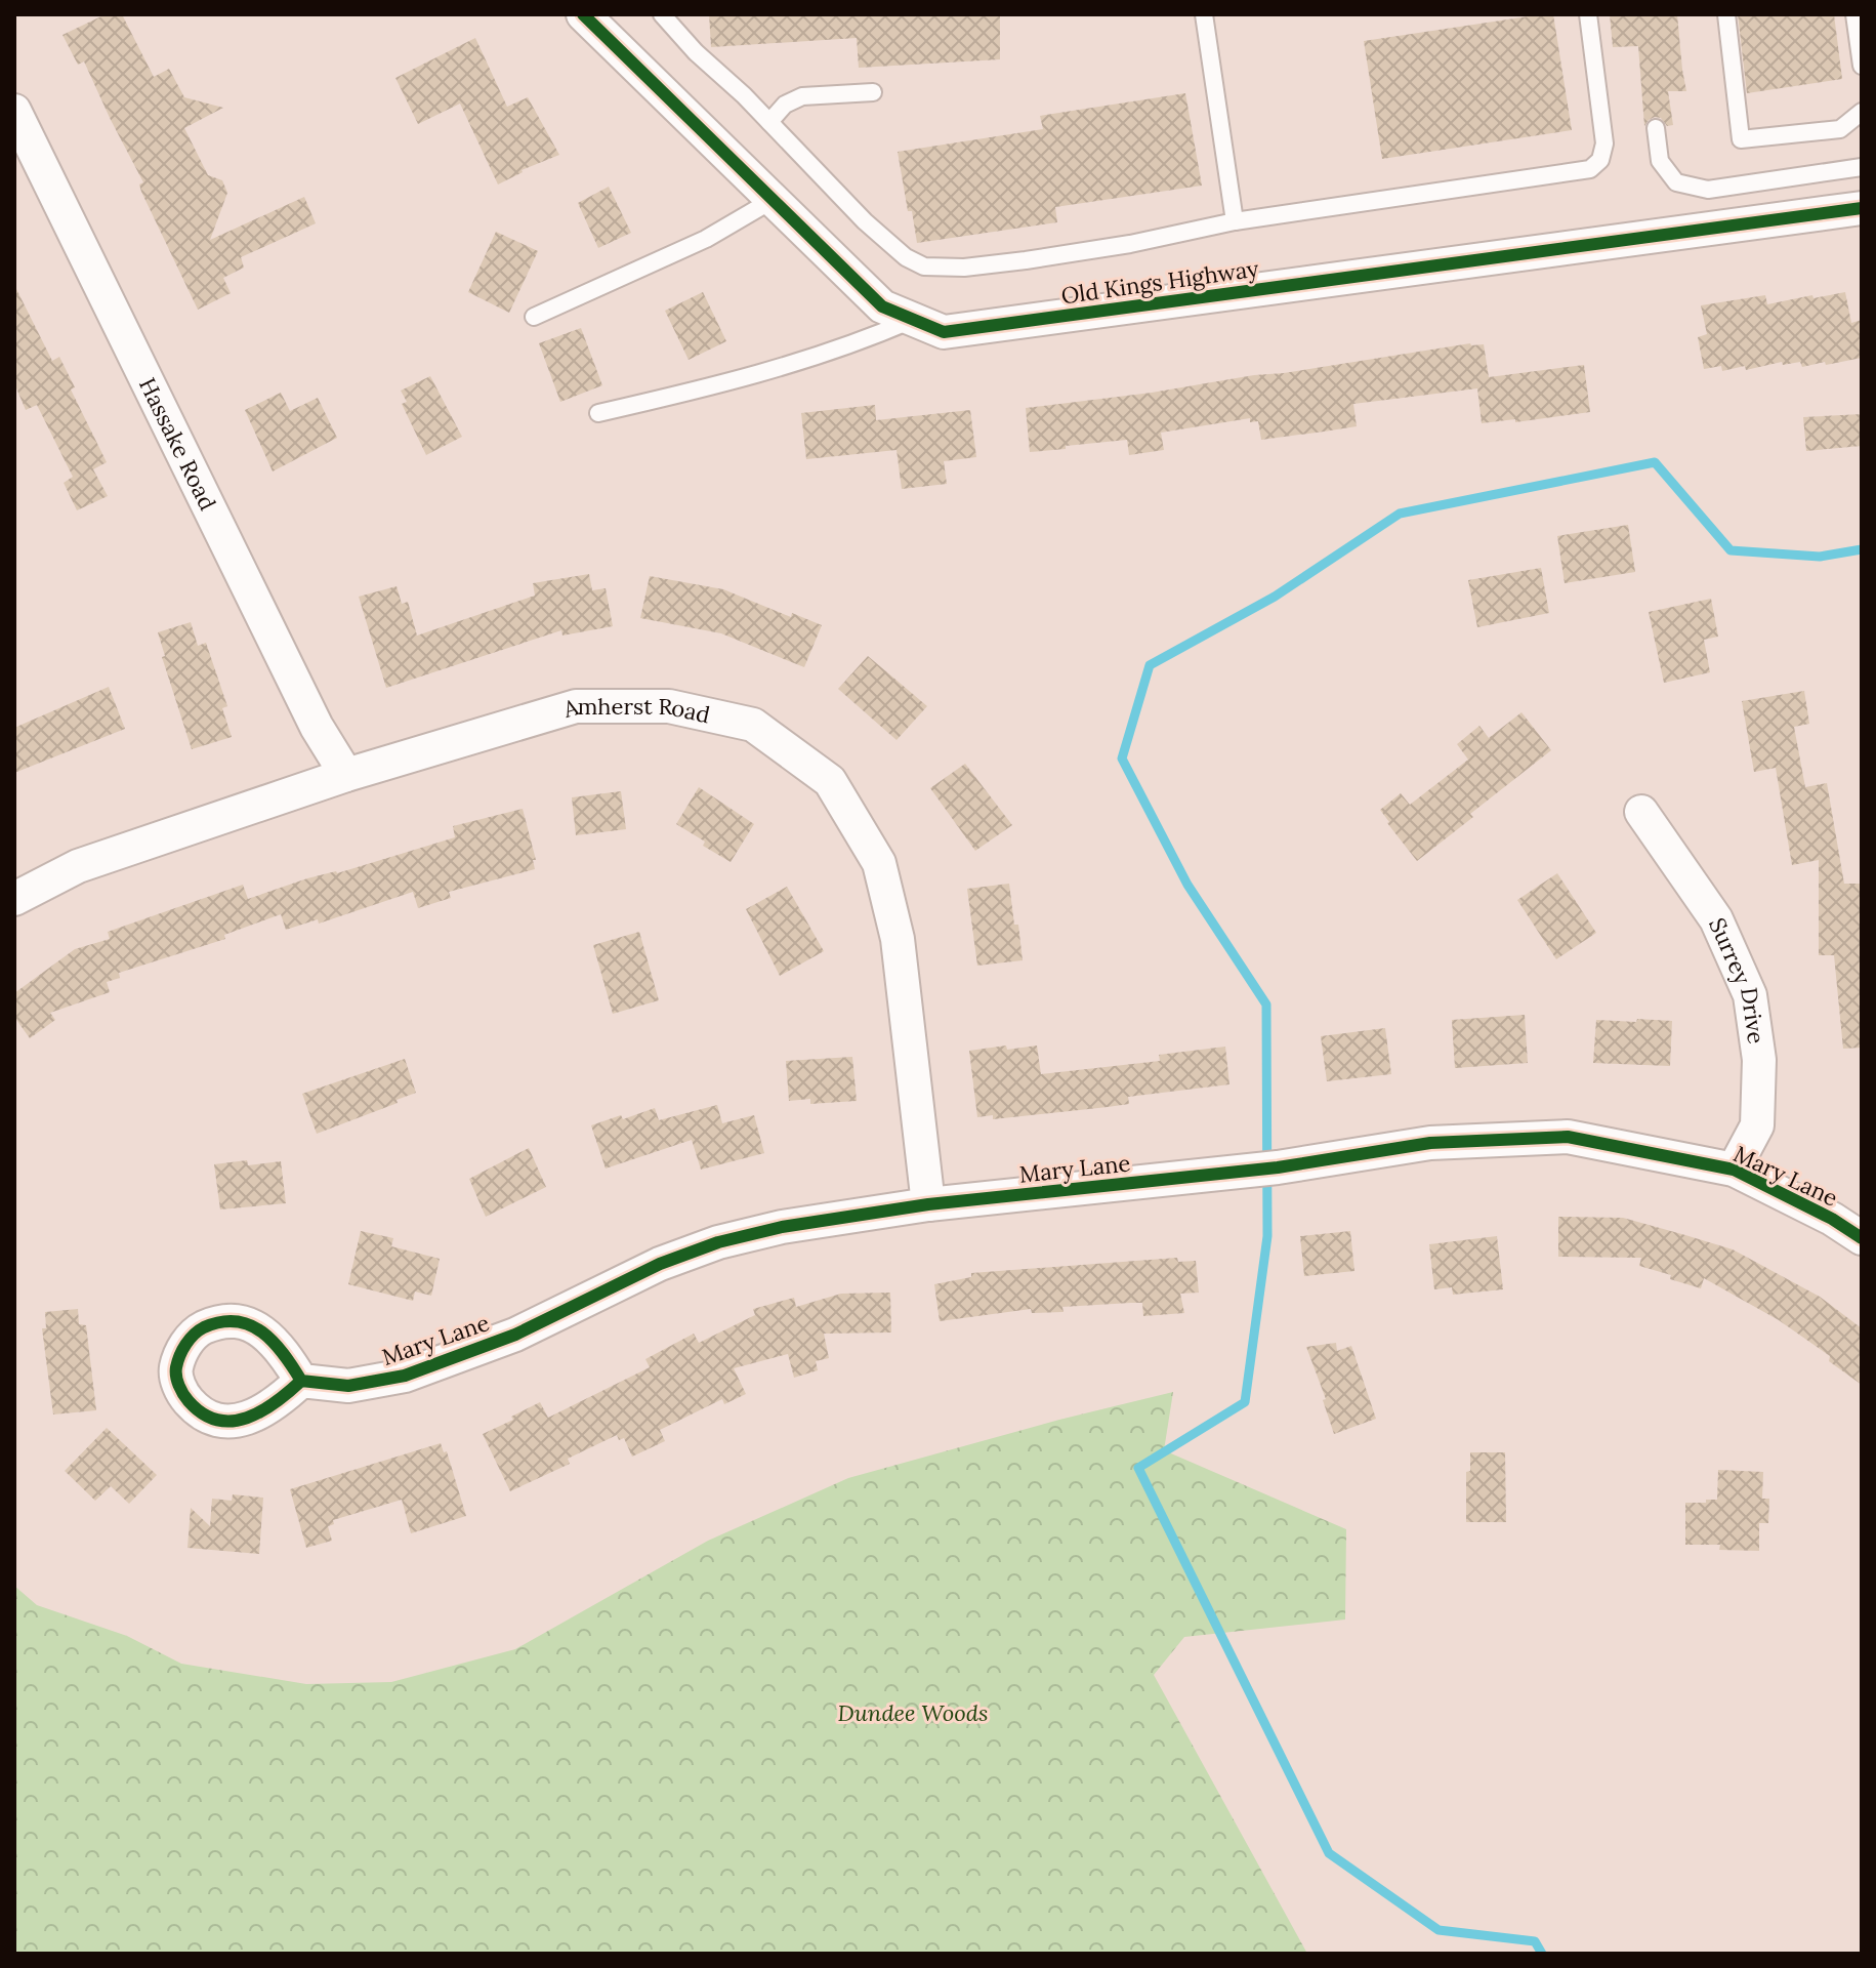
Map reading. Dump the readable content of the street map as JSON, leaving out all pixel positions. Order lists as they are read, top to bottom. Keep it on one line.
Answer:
{"streets":{"street":["Old Kings Highway","Hassake Road","Amherst Road","Surrey Drive","Mary Lane"]},"crossings":[["Hassake Road","Amherst Road"],["Amherst Road","Mary Lane"],["Surrey Drive","Mary Lane"]],"parks":["Dundee Woods"]}
